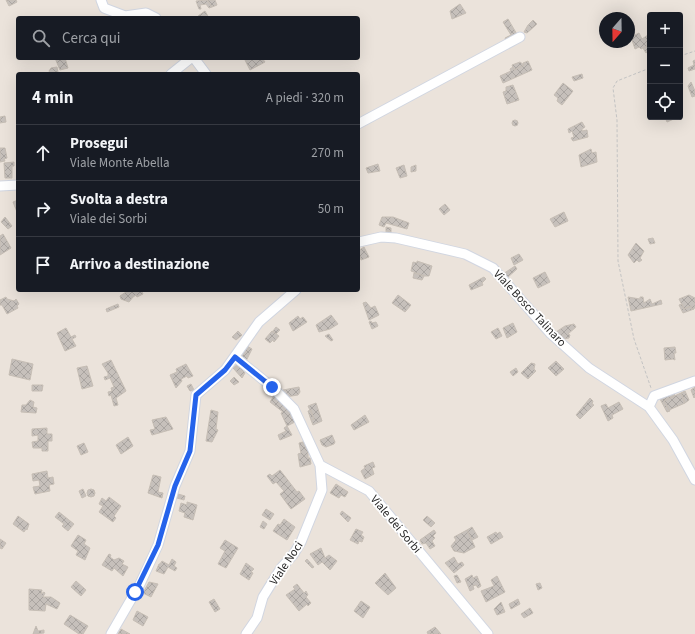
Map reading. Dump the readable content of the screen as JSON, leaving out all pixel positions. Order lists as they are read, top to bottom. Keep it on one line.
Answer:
{"streets":{"street":["Viale Bosco Talinaro","Viale dei Sorbi","Viale Noci"]},"crossings":[["Viale dei Sorbi","Viale Noci"]],"north":"bottom","page":{"map_buttons":["+","−"],"search":"Cerca qui","heading":["4 min","A piedi · 320 m"],"list":[["Prosegui","Viale Monte Abella","270 m"],["Svolta a destra","Viale dei Sorbi","50 m"],"Arrivo a destinazione"]}}
